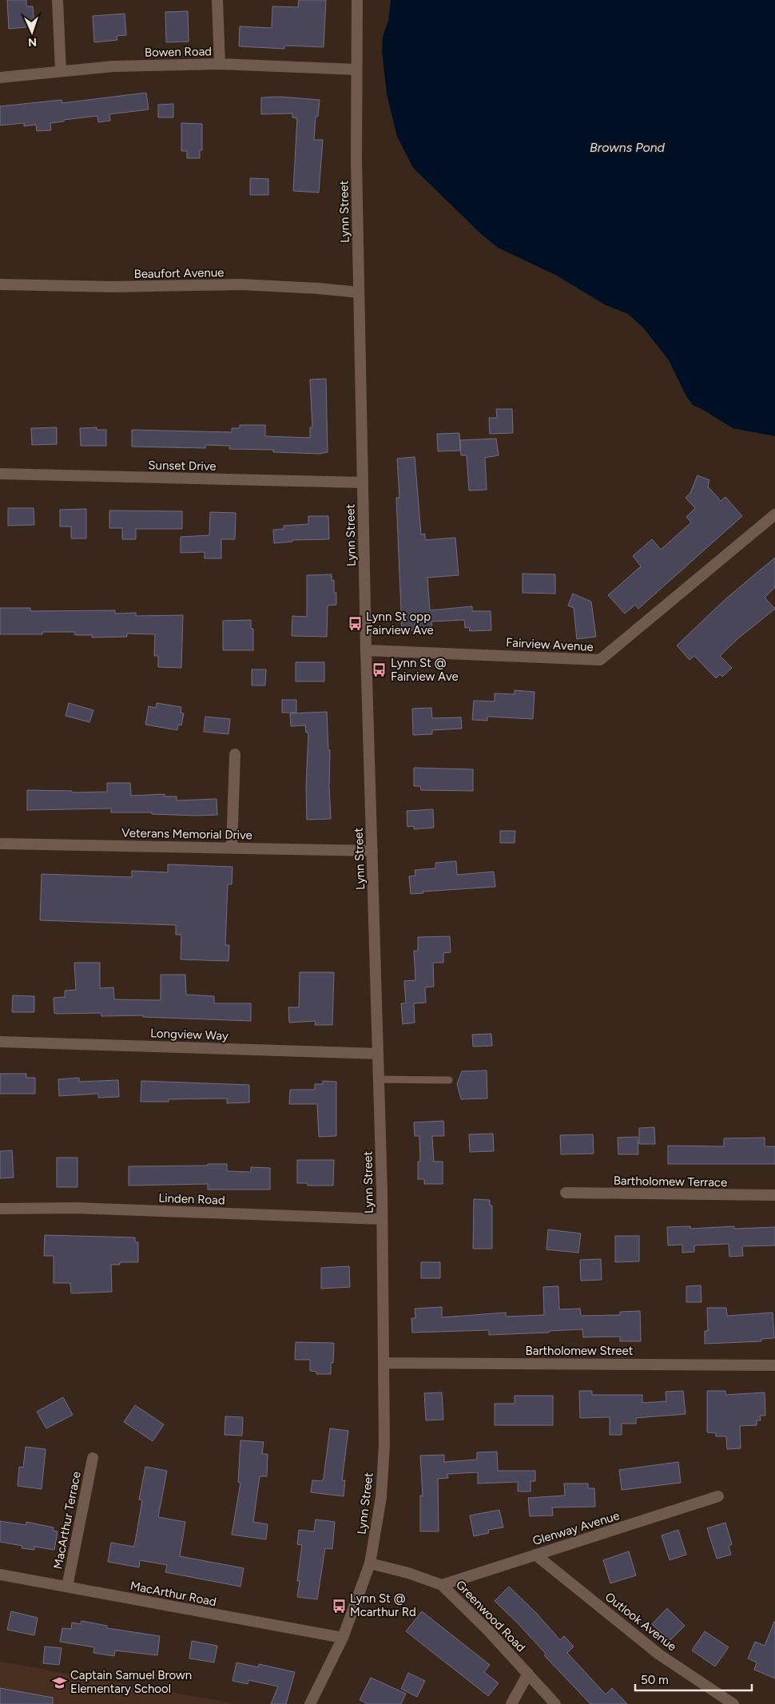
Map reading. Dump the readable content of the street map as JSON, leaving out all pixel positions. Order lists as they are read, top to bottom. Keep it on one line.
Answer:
{"streets":{"street":["Bowen Road","Lynn Street","Beaufort Avenue","Sunset Drive","Fairview Avenue","Veterans Memorial Drive","Longview Way","Bartholomew Terrace","Linden Road","Bartholomew Street","MacArthur Terrace","Glenway Avenue","MacArthur Road","Greenwood Road","Outlook Avenue"]},"crossings":[["Bowen Road","Lynn Street"],["Lynn Street","Beaufort Avenue"],["Lynn Street","Sunset Drive"],["Lynn Street","Fairview Avenue"],["Lynn Street","Veterans Memorial Drive"],["Lynn Street","Longview Way"],["Lynn Street","Linden Road"],["Lynn Street","Bartholomew Street"],["Lynn Street","MacArthur Road"],["Lynn Street","Greenwood Road"],["MacArthur Terrace","MacArthur Road"],["Glenway Avenue","Greenwood Road"],["Glenway Avenue","Outlook Avenue"]],"water":["Browns Pond"],"places":{"bus stop":["Lynn St opp Fairview Ave","Lynn St @ Fairview Ave","Lynn St @ Mcarthur Rd"],"school or university":["Captain Samuel Brown Elementary School"]},"scale_bar":"50 m","north":"bottom"}
